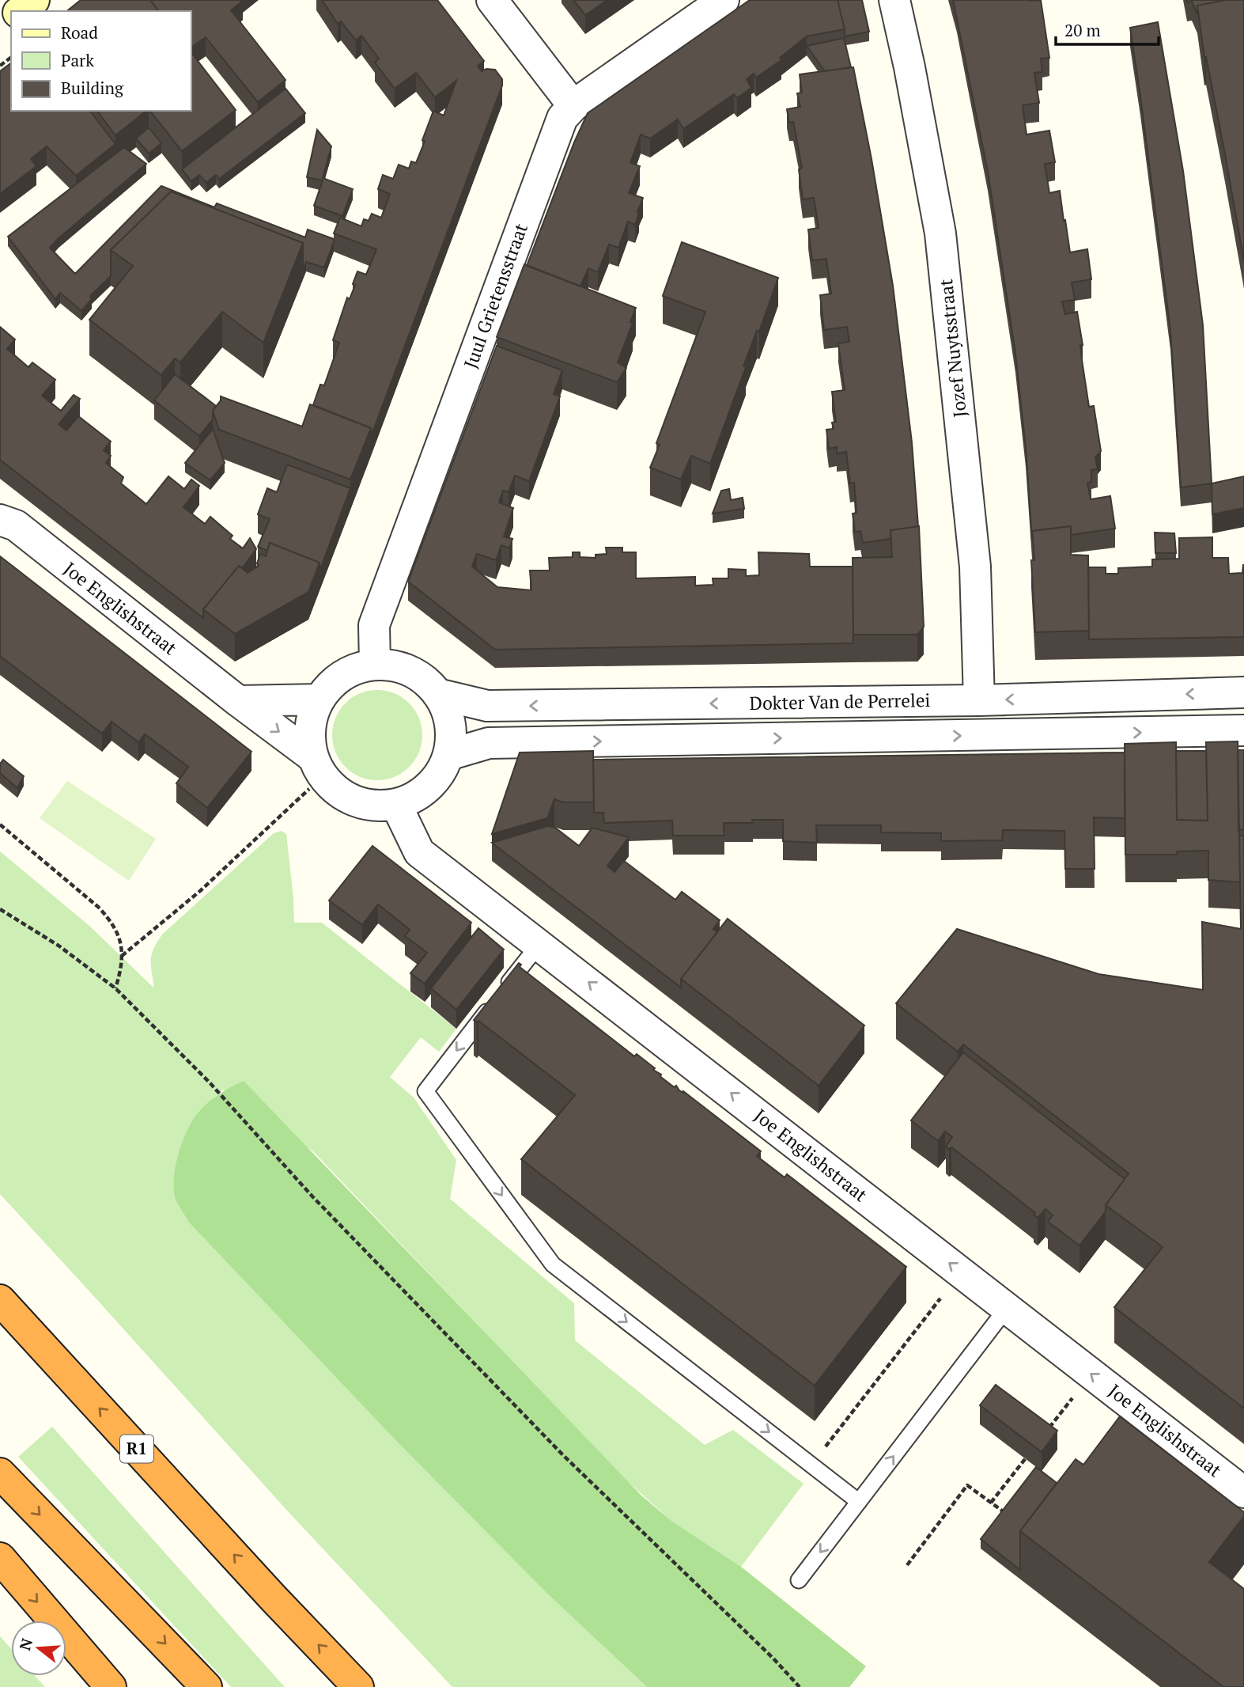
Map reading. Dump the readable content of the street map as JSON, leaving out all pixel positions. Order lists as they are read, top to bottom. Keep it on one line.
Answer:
{"streets":{"highway":["R1"],"street":["Juul Grietensstraat","Jozef Nuytsstraat","Joe Englishstraat","Dokter Van de Perrelei"]},"crossings":[["Juul Grietensstraat","Joe Englishstraat"],["Juul Grietensstraat","Dokter Van de Perrelei"],["Jozef Nuytsstraat","Dokter Van de Perrelei"],["Joe Englishstraat","Dokter Van de Perrelei"]],"legend":["Road","Park","Building"],"scale_bar":"20 m","north":"left"}
